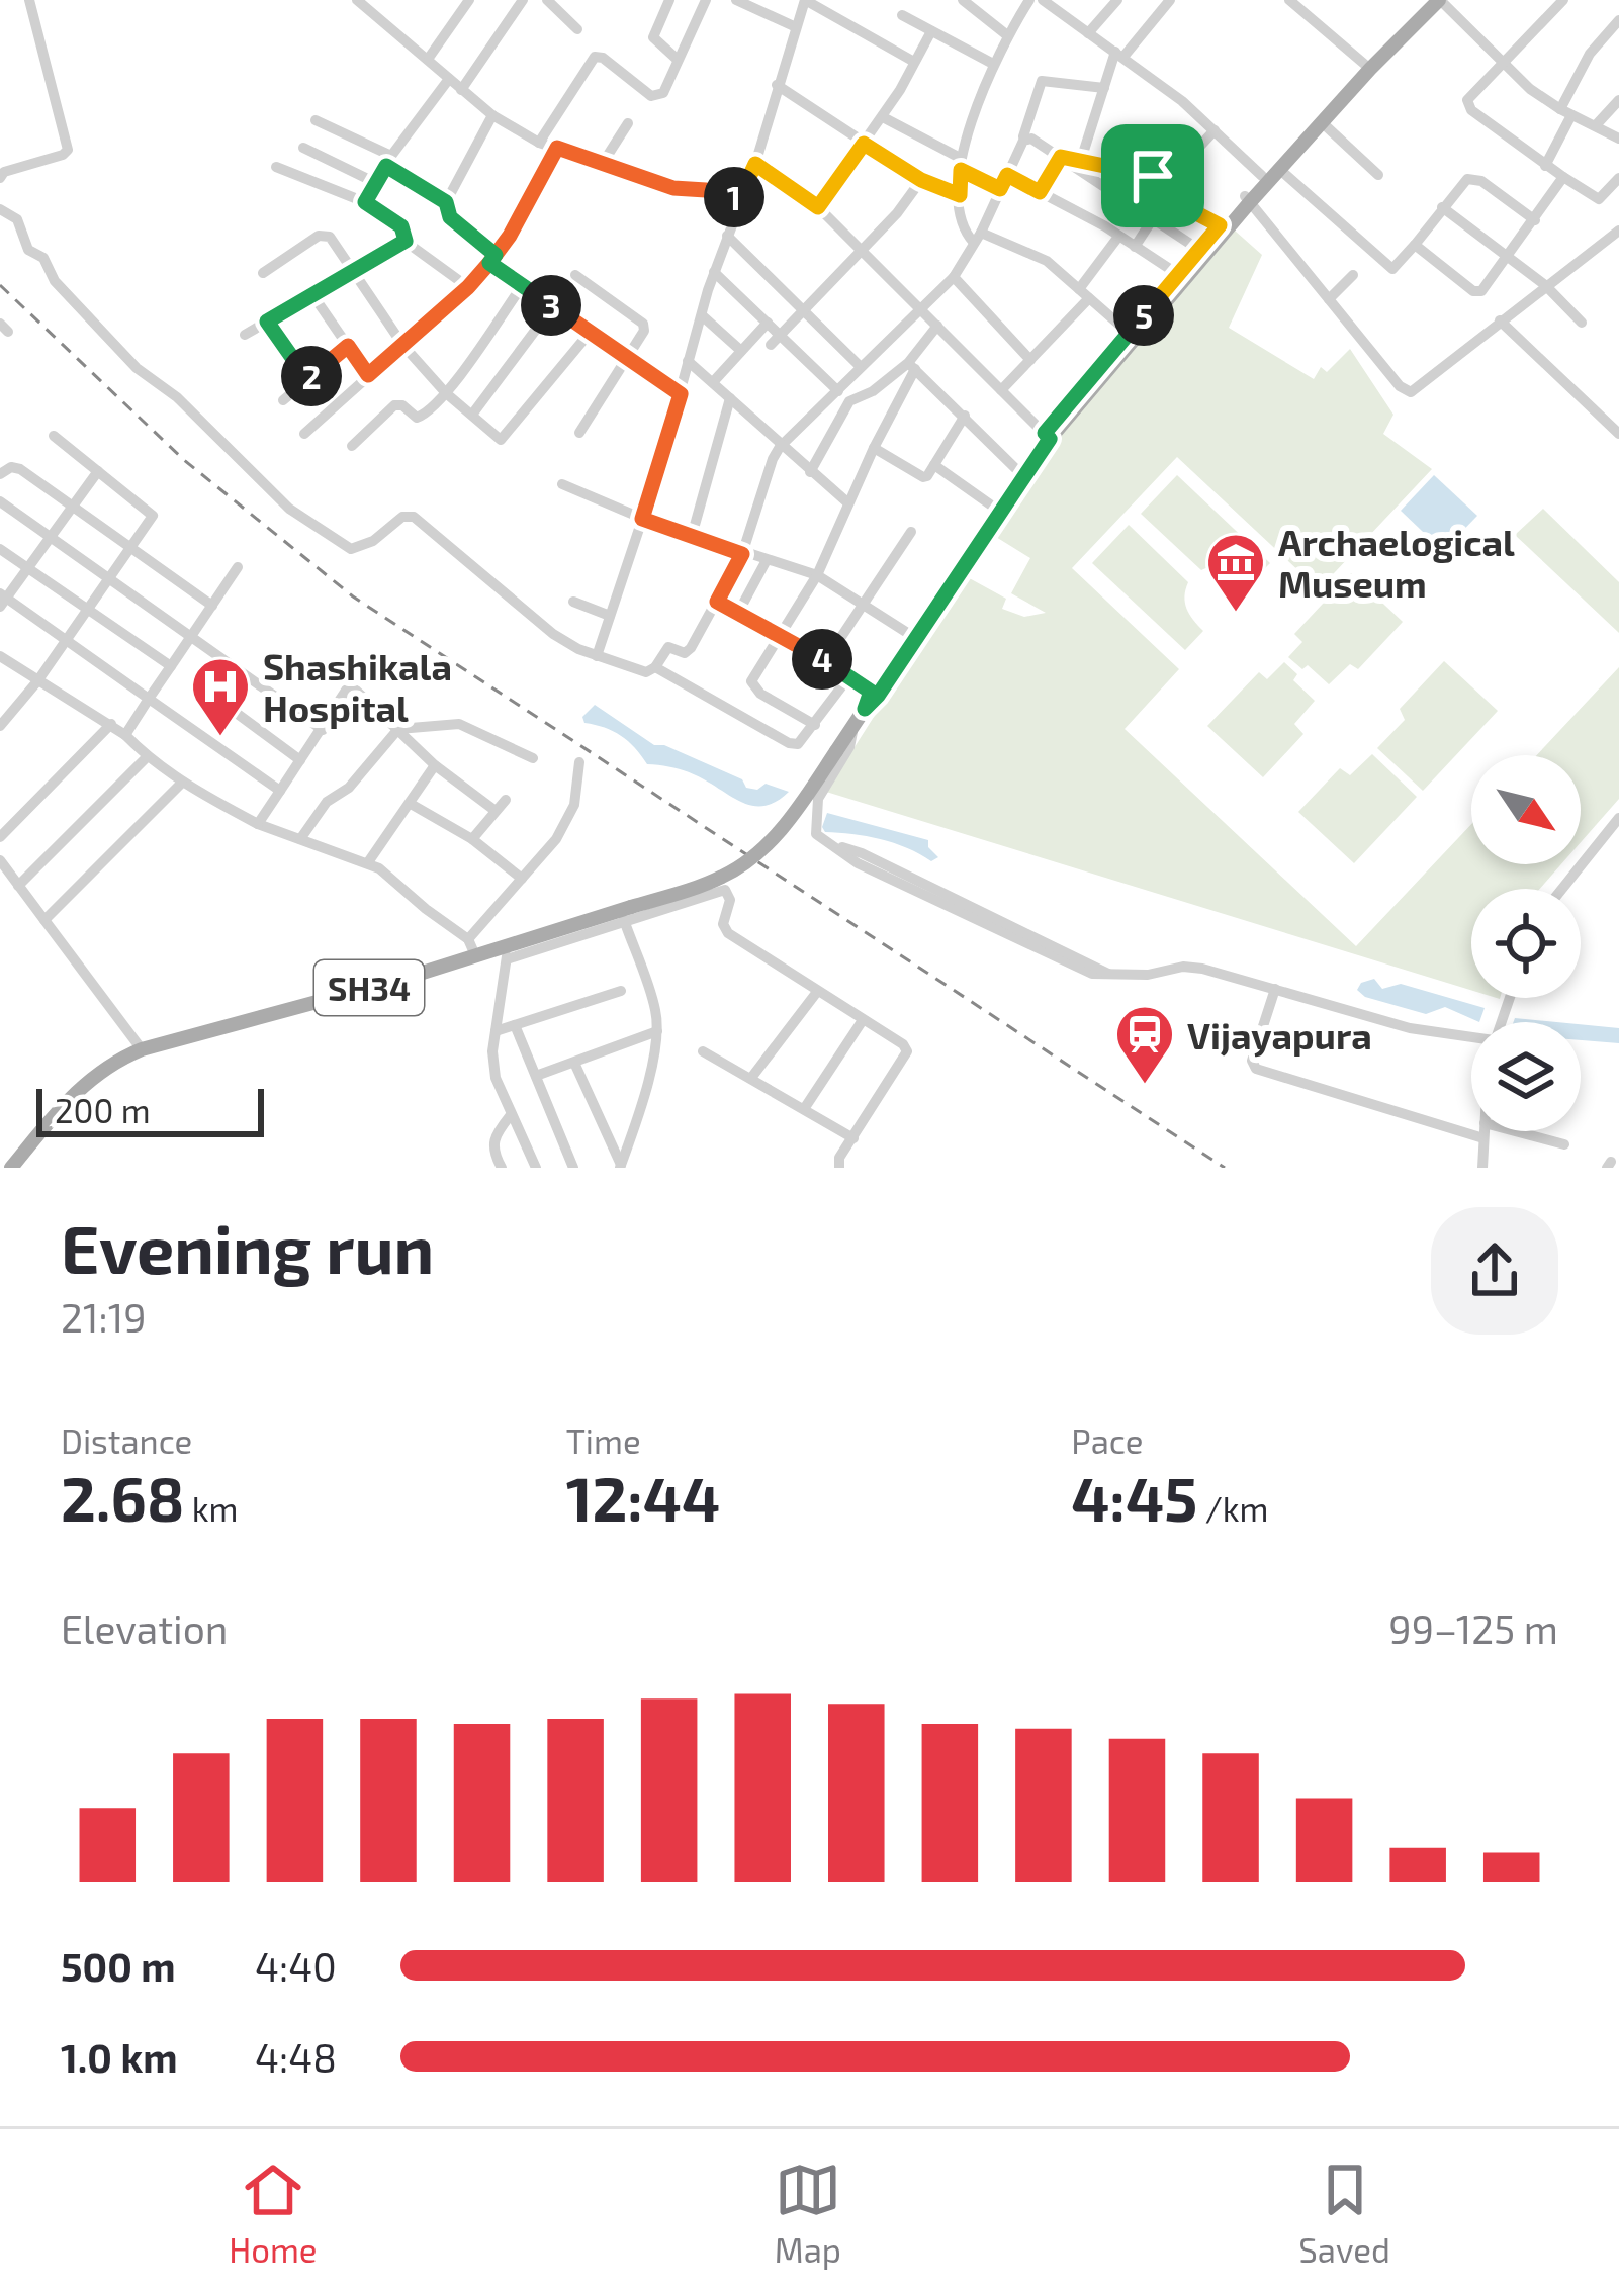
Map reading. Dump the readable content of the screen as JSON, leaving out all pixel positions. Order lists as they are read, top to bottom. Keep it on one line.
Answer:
{"streets":{"main road":["SH34"]},"places":{"museum":["Archaelogical Museum"],"hospital":["Shashikala Hospital"],"station":["Vijayapura"]},"scale_bar":"200 m","north":"bottom right","page":{"pins":["1","3","5","2","4"],"scale":"200 m","heading":["Evening run","21:19"],"stats":[["Distance","2.68 km"],["Time","12:44"],["Pace","4:45 /km"]],"chart":["Elevation","99–125 m"],"list":[{"name":"500 m","note":"4:40"},{"name":"1.0 km","note":"4:48"}],"tabs":["Home","Map","Saved"]}}
